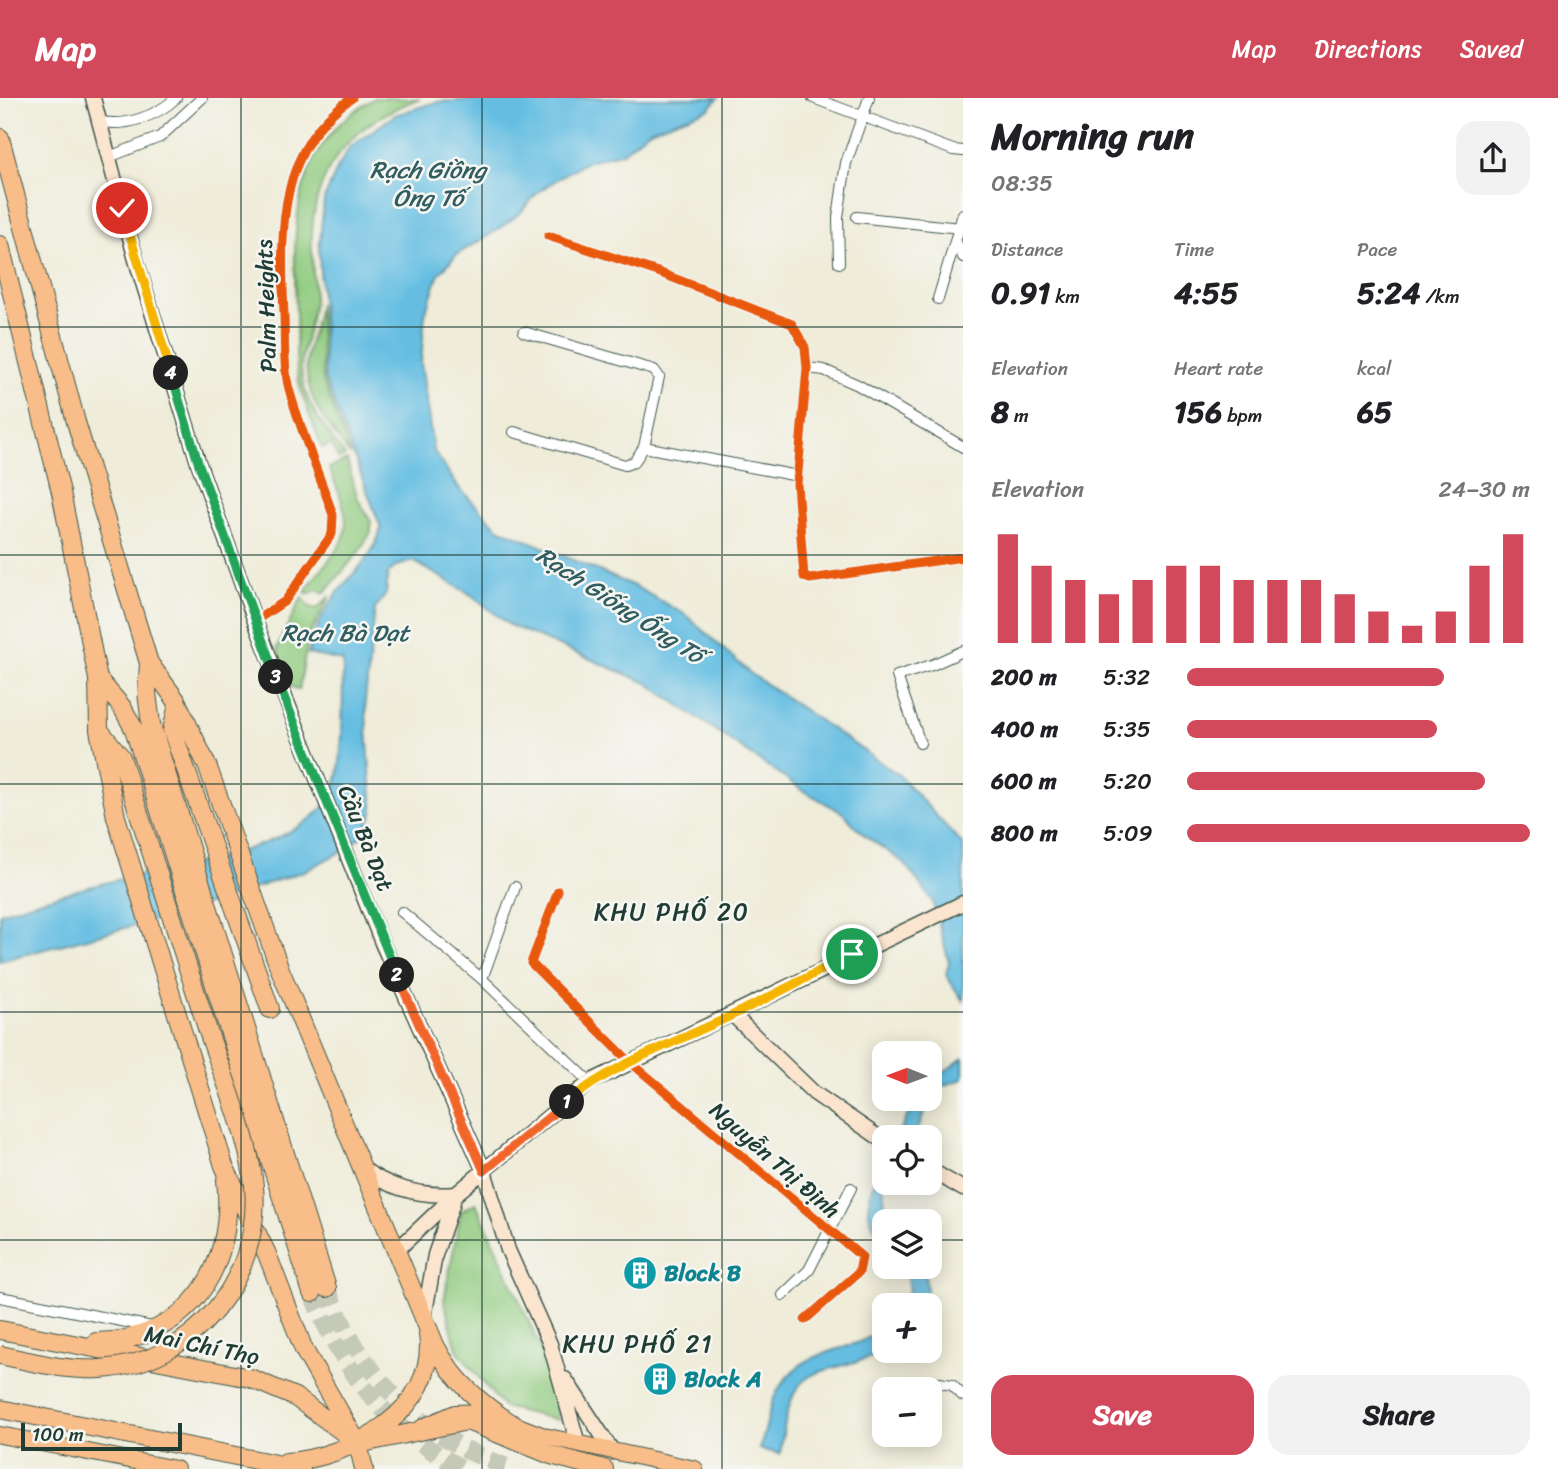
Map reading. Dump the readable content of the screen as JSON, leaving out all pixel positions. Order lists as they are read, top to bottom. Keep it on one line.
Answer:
{"streets":{"highway":["Mai Chí Thọ"],"main road":["Cầu Bà Dạt"],"street":["Palm Heights","Nguyễn Thị Định"]},"crossings":[["Palm Heights","Cầu Bà Dạt"]],"districts":["KHU PHỐ 20","KHU PHỐ 21"],"water":["Rạch Giồng Ông Tố","Rạch Giống Ống Tố","Rạch Bà Dạt"],"places":{"building":["Block B","Block A"]},"scale_bar":"100 m","north":"left","page":{"header":"Map","nav":["Map","Directions","Saved"],"heading":["Morning run","08:35"],"stats":[["Distance","0.91 km"],["Time","4:55"],["Pace","5:24 /km"],["Elevation","8 m"],["Heart rate","156 bpm"],["kcal","65"]],"pins":["4","3","2","1"],"chart":["Elevation","24–30 m"],"list":[{"name":"200 m","note":"5:32"},{"name":"400 m","note":"5:35"},{"name":"600 m","note":"5:20"},{"name":"800 m","note":"5:09"}],"map_buttons":["+","−"],"buttons":["Save","Share"],"scale":"100 m"}}
